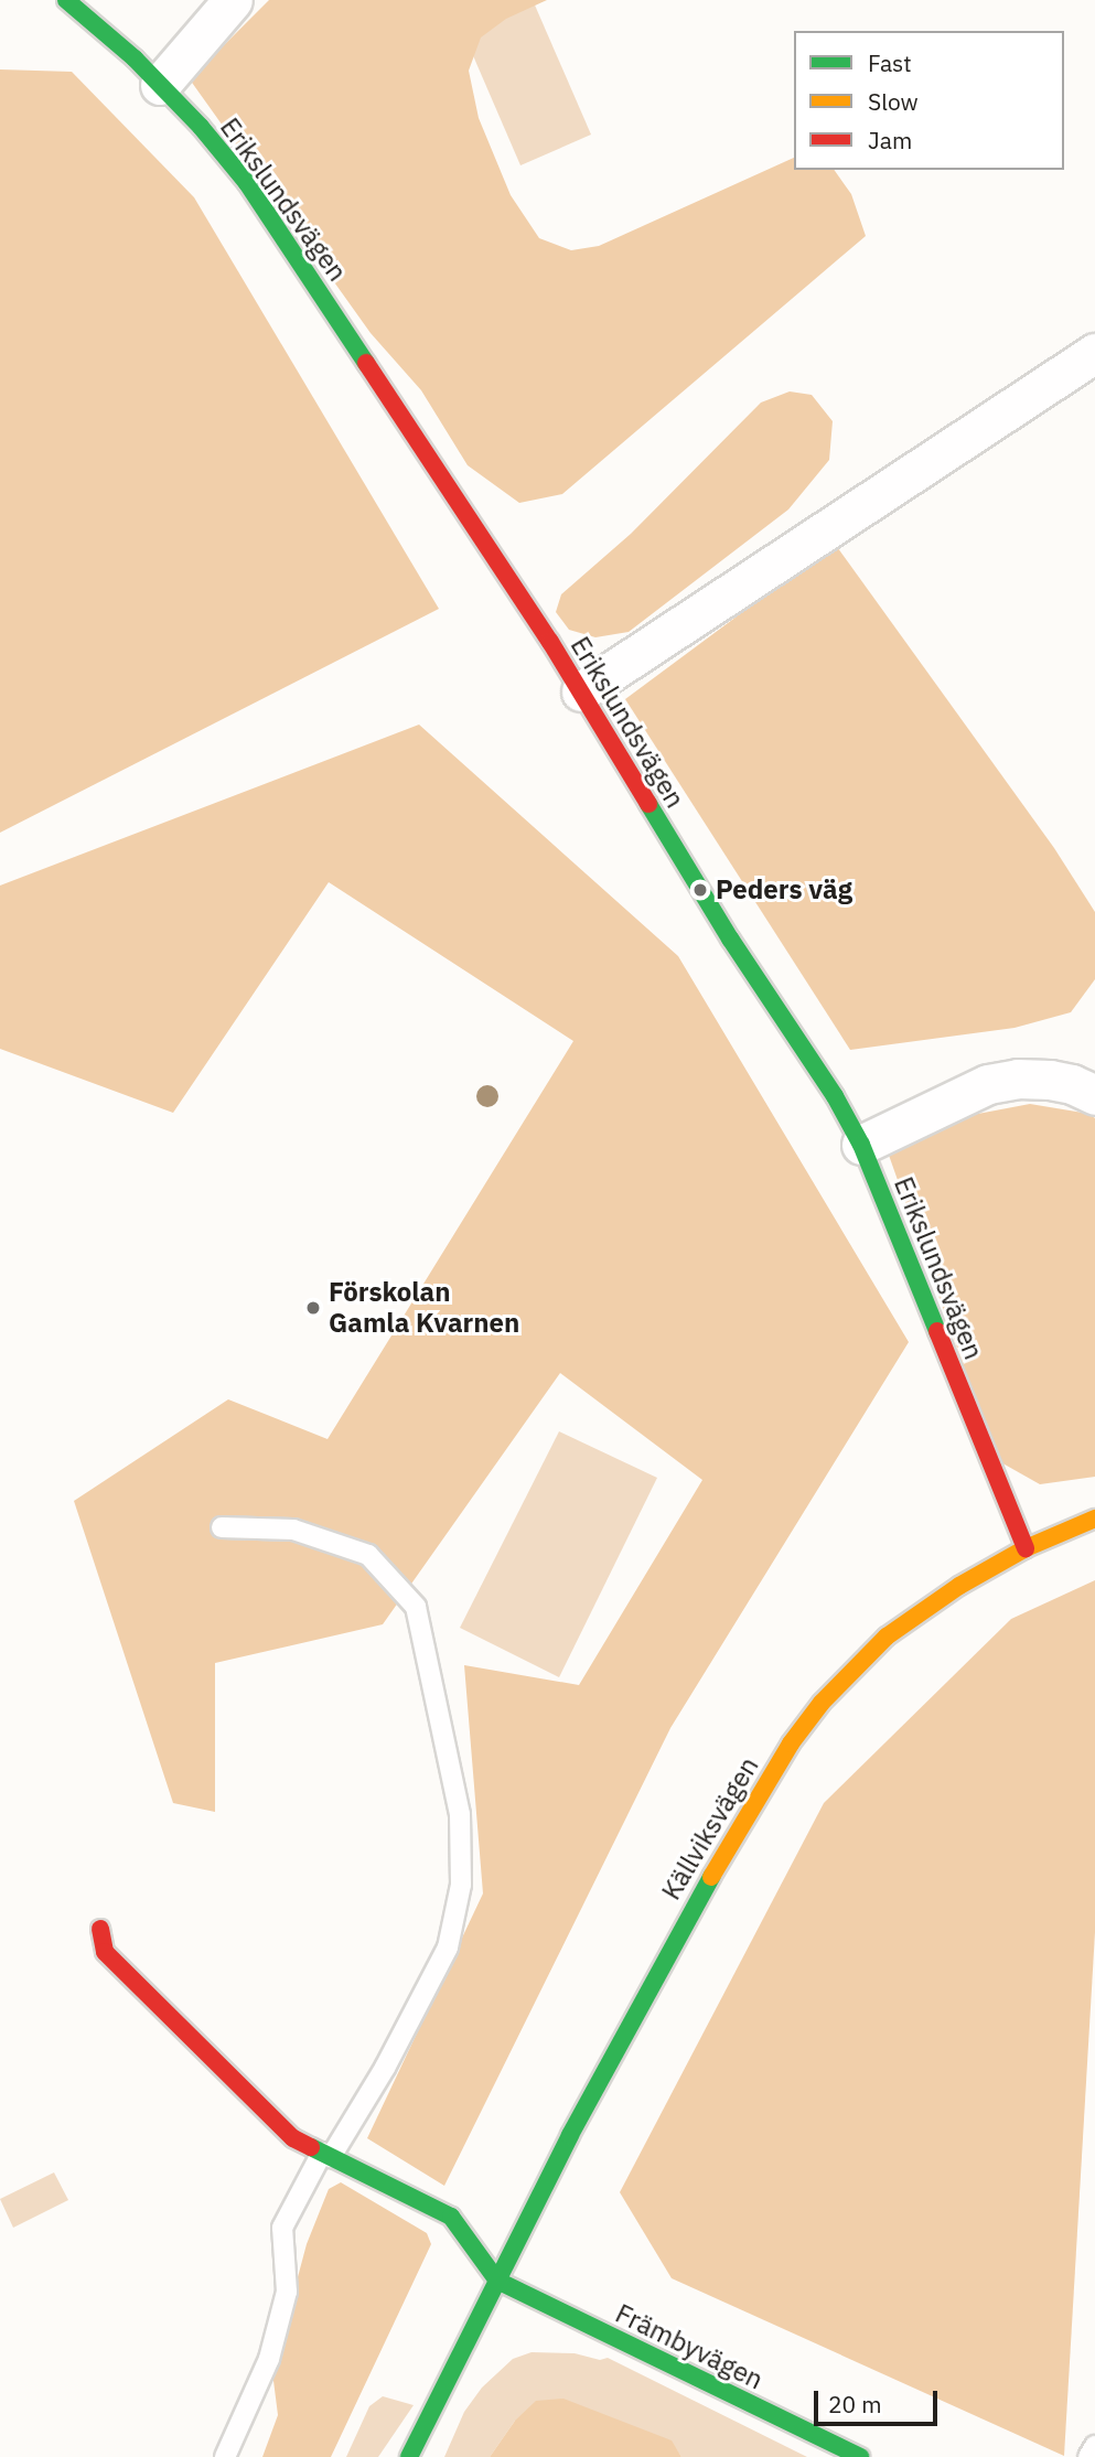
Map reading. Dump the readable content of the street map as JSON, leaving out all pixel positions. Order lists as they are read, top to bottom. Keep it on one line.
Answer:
{"streets":{"street":["Erikslundsvägen","Källviksvägen","Främbyvägen"]},"crossings":[["Erikslundsvägen","Källviksvägen"],["Källviksvägen","Främbyvägen"]],"places":["Peders väg","Förskolan Gamla Kvarnen"],"legend":["Fast","Slow","Jam"],"scale_bar":"20 m"}
